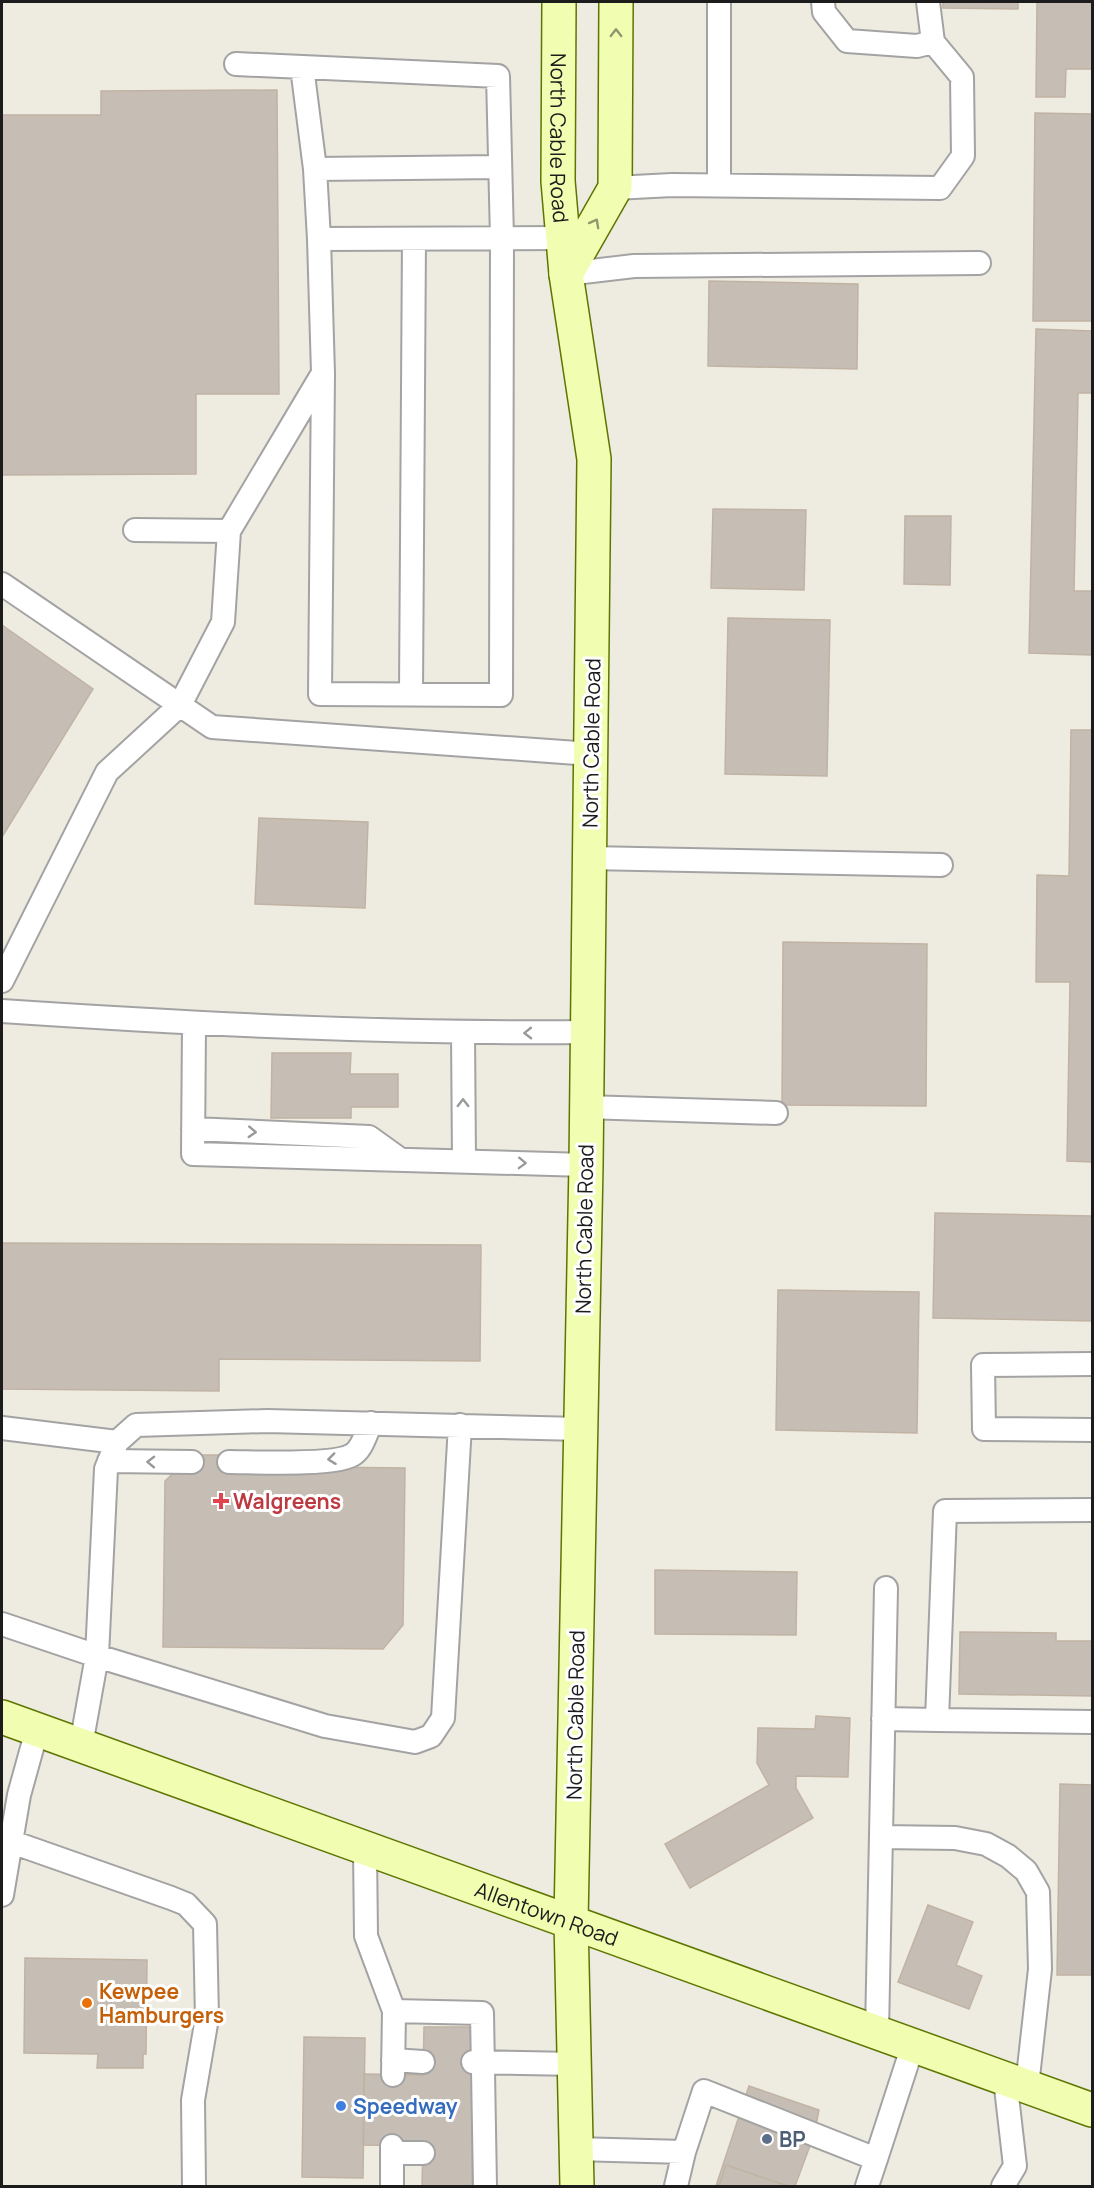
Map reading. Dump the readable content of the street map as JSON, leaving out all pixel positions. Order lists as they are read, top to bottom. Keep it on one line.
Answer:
{"streets":{"street":["North Cable Road","Allentown Road"]},"crossings":[["North Cable Road","Allentown Road"]],"places":{"health":["Walgreens"],"other":["Kewpee Hamburgers","Speedway","BP"]}}
